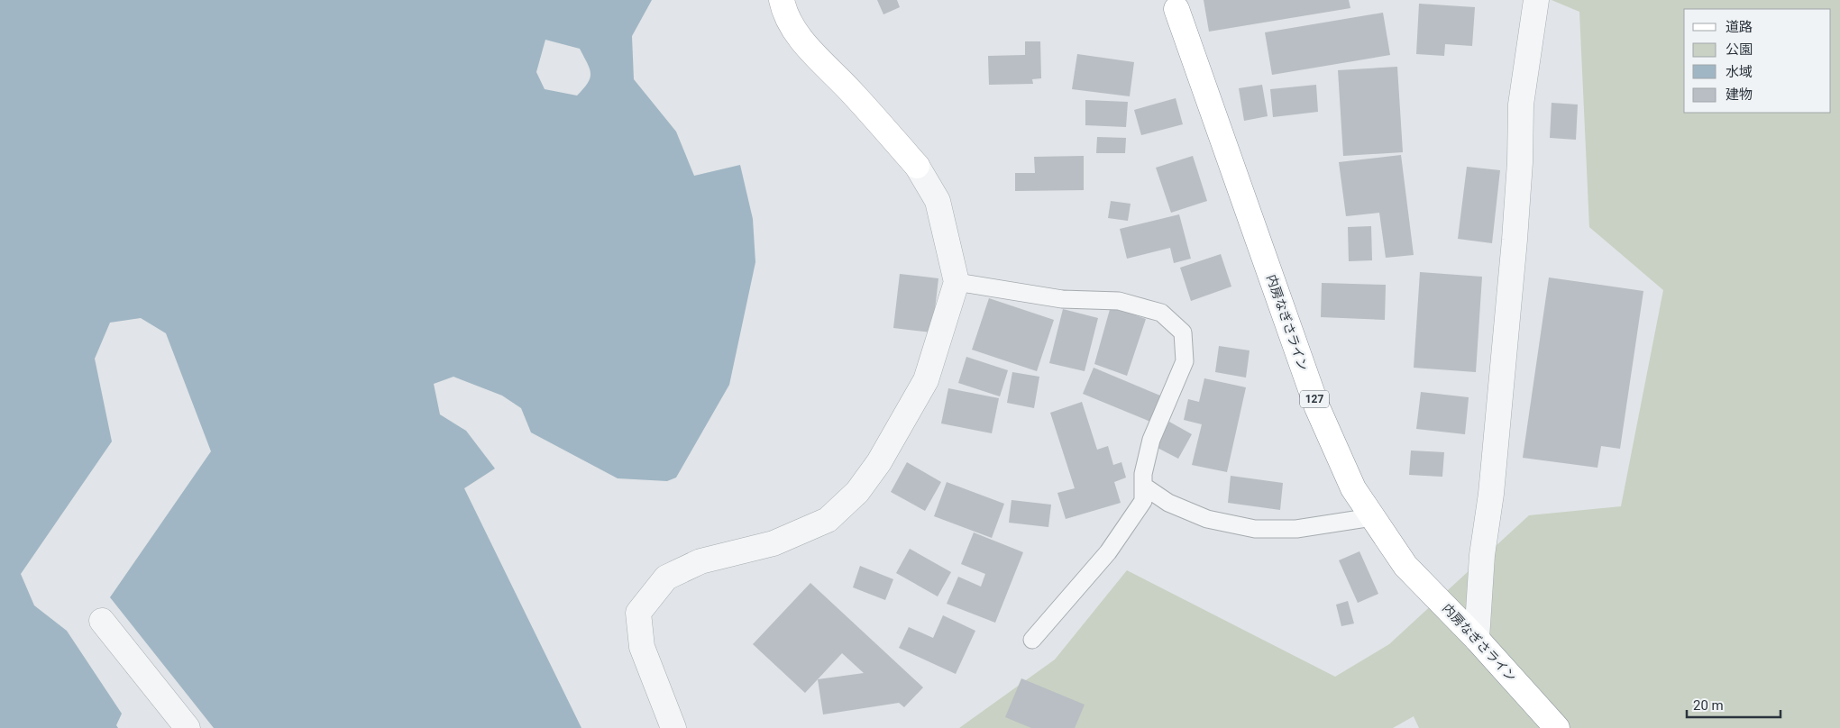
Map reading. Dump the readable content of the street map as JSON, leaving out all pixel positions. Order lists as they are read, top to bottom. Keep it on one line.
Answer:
{"streets":{"main road":["内房なぎさライン","127"]},"legend":["道路","公園","水域","建物"],"scale_bar":"20 m"}
